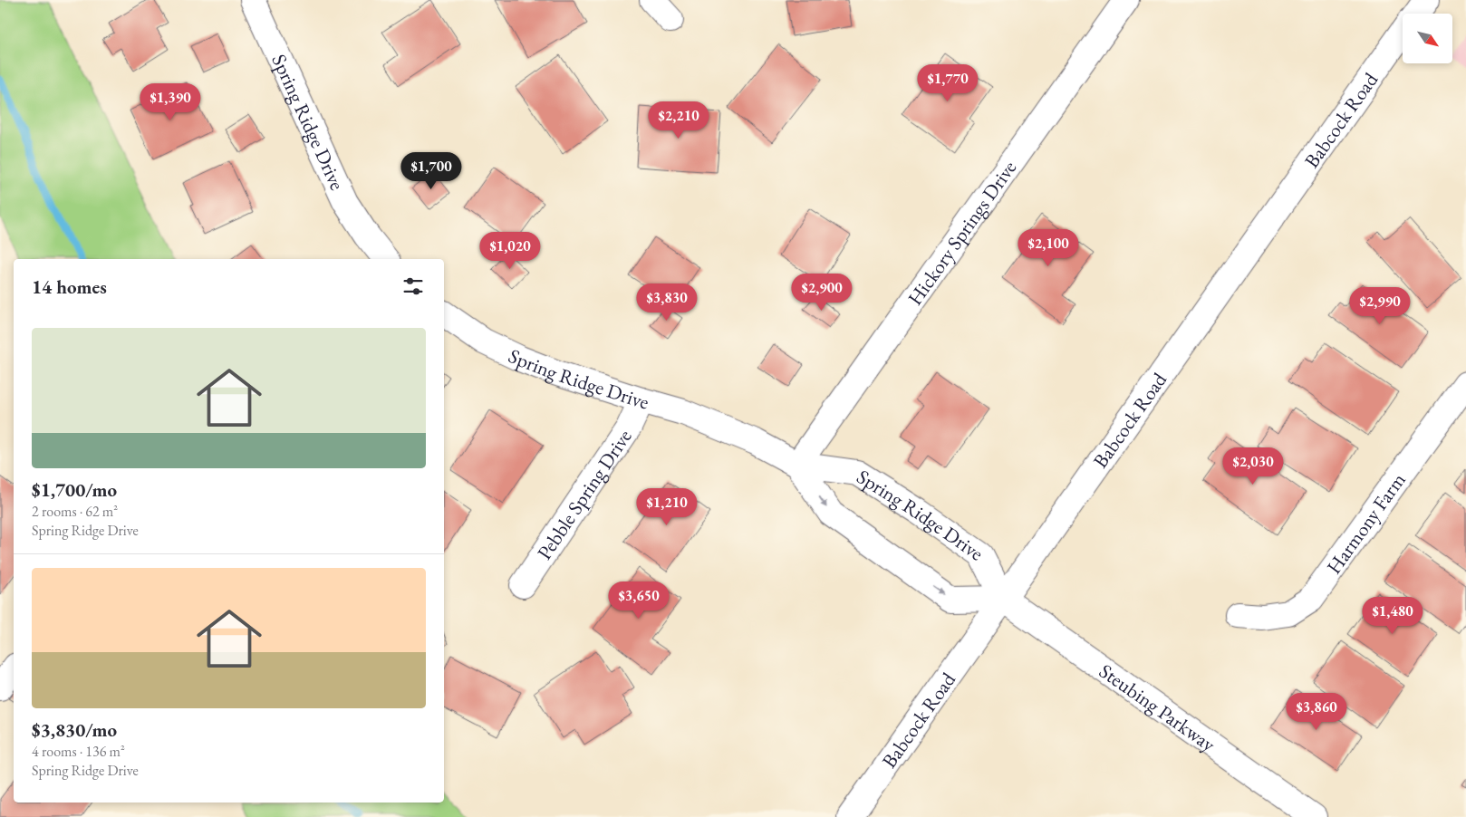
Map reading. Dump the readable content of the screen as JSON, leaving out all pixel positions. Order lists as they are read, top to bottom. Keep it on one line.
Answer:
{"streets":{"street":["Babcock Road","Spring Ridge Drive","Hickory Springs Drive","Pebble Spring Drive","Harmony Farm","Steubing Parkway"]},"crossings":[["Babcock Road","Spring Ridge Drive"],["Babcock Road","Steubing Parkway"],["Spring Ridge Drive","Hickory Springs Drive"],["Spring Ridge Drive","Pebble Spring Drive"],["Spring Ridge Drive","Steubing Parkway"]],"north":"bottom right","page":{"price":["$1,770","$1,390","$2,210","$1,700","$2,100","$1,020","$2,900","$3,830","$2,990","$2,030","$1,210","$3,650","$1,480","$3,860"],"heading":"14 homes","list":[{"name":"$1,700/mo","note":"2 rooms · 62 m² · Spring Ridge Drive"},{"name":"$3,830/mo","note":"4 rooms · 136 m² · Spring Ridge Drive"}]}}
